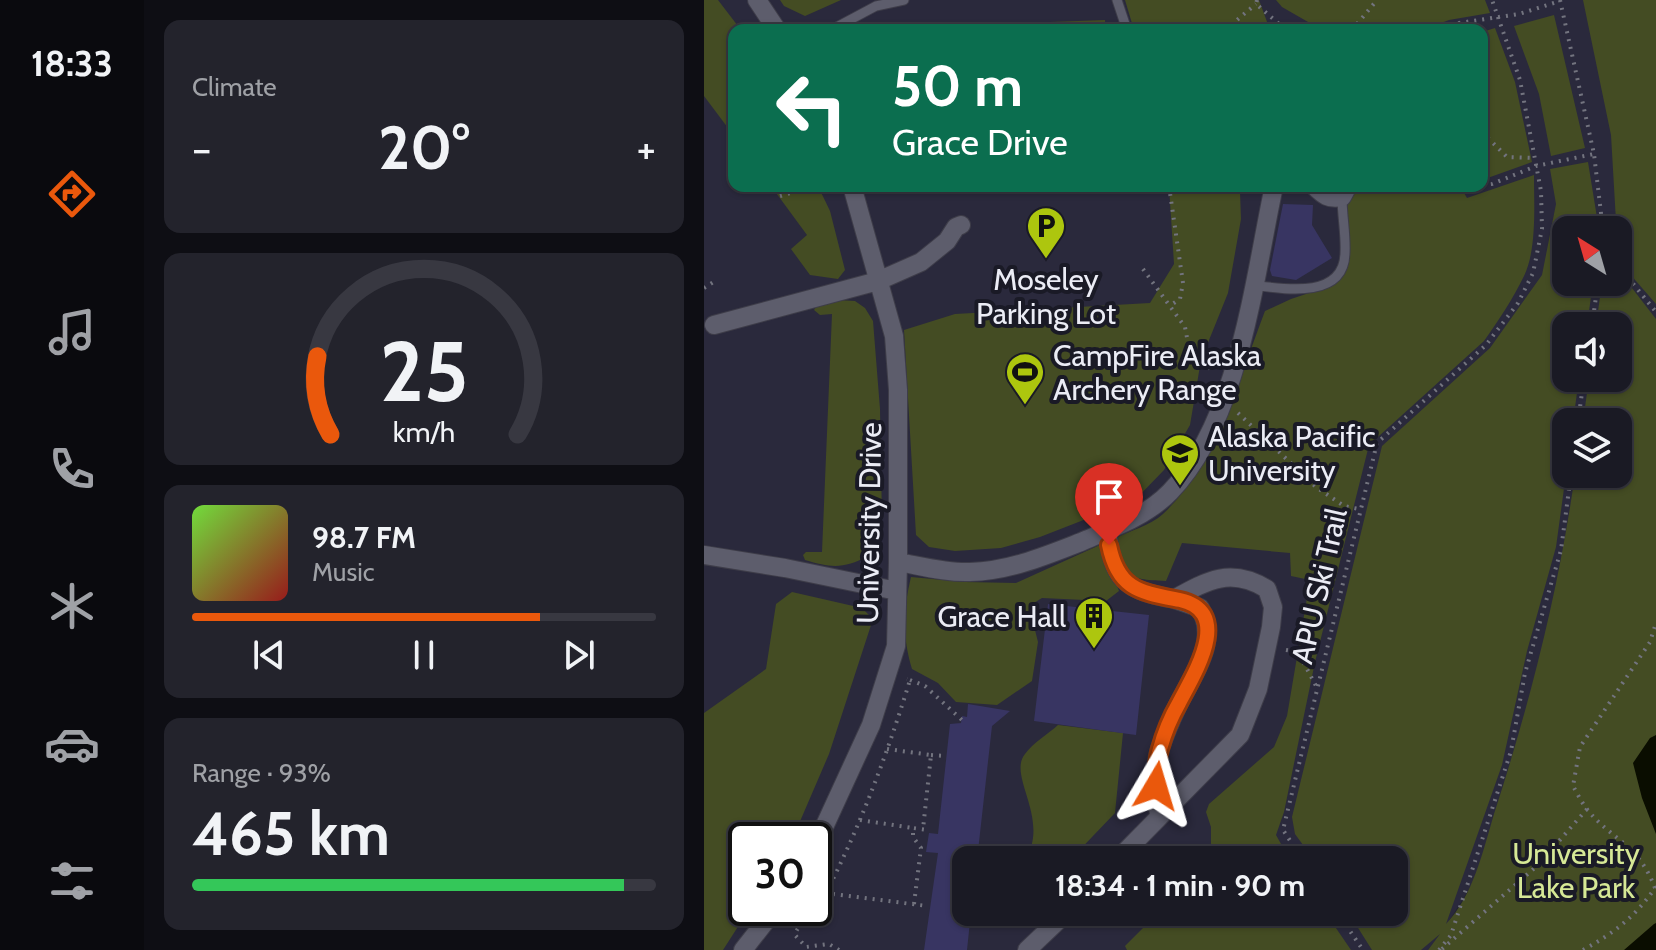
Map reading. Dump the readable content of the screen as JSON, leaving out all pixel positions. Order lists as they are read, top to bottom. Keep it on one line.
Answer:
{"streets":{"street":["University Drive"],"path":["APU Ski Trail"]},"parks":["University Lake Park"],"places":{"parking":["Moseley Parking Lot"],"sports":["CampFire Alaska Archery Range"],"school or university":["Alaska Pacific University"],"building":["Grace Hall"]},"north":"top left","page":{"tabs":"18:33","tile":["Climate",["Range · 93%","465 km"]],"turn":["50 m","Grace Drive"],"heat":["−","20°","+"],"song":["98.7 FM","Music"],"limit":"30","trip":"18:34 · 1 min · 90 m","gauge":["25","km/h"]}}
